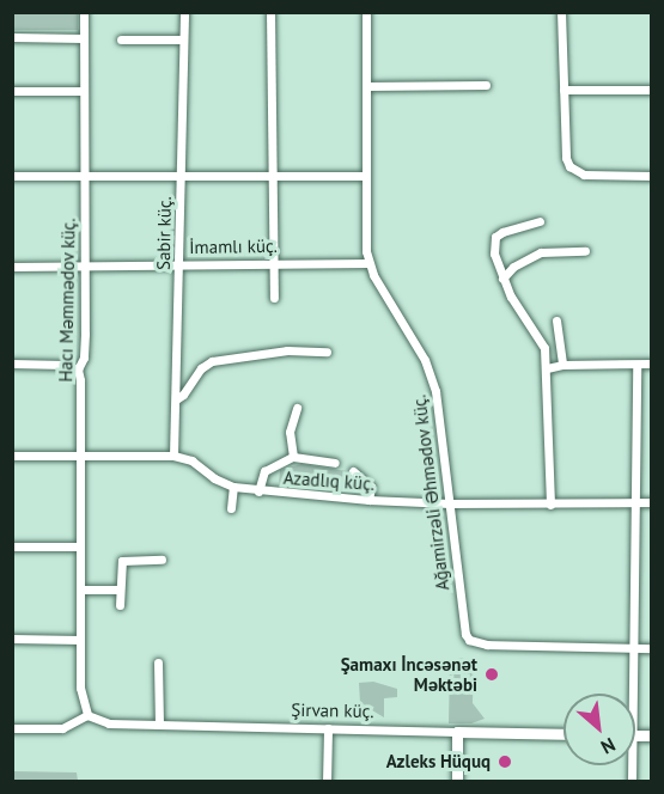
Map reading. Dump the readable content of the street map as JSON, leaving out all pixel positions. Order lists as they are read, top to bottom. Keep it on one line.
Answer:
{"streets":{"street":["Sabir küç.","İmamlı küç.","Hacı Məmmədov küç.","Azadlıq küç.","Ağamirzəli Əhmədov küç.","Şirvan küç."]},"crossings":[["Sabir küç.","İmamlı küç."],["Sabir küç.","Azadlıq küç."],["İmamlı küç.","Hacı Məmmədov küç."],["İmamlı küç.","Ağamirzəli Əhmədov küç."],["Hacı Məmmədov küç.","Azadlıq küç."],["Hacı Məmmədov küç.","Şirvan küç."],["Azadlıq küç.","Ağamirzəli Əhmədov küç."]],"places":["Şamaxı İncəsənət Məktəbi","Azleks Hüquq"],"north":"bottom right"}
